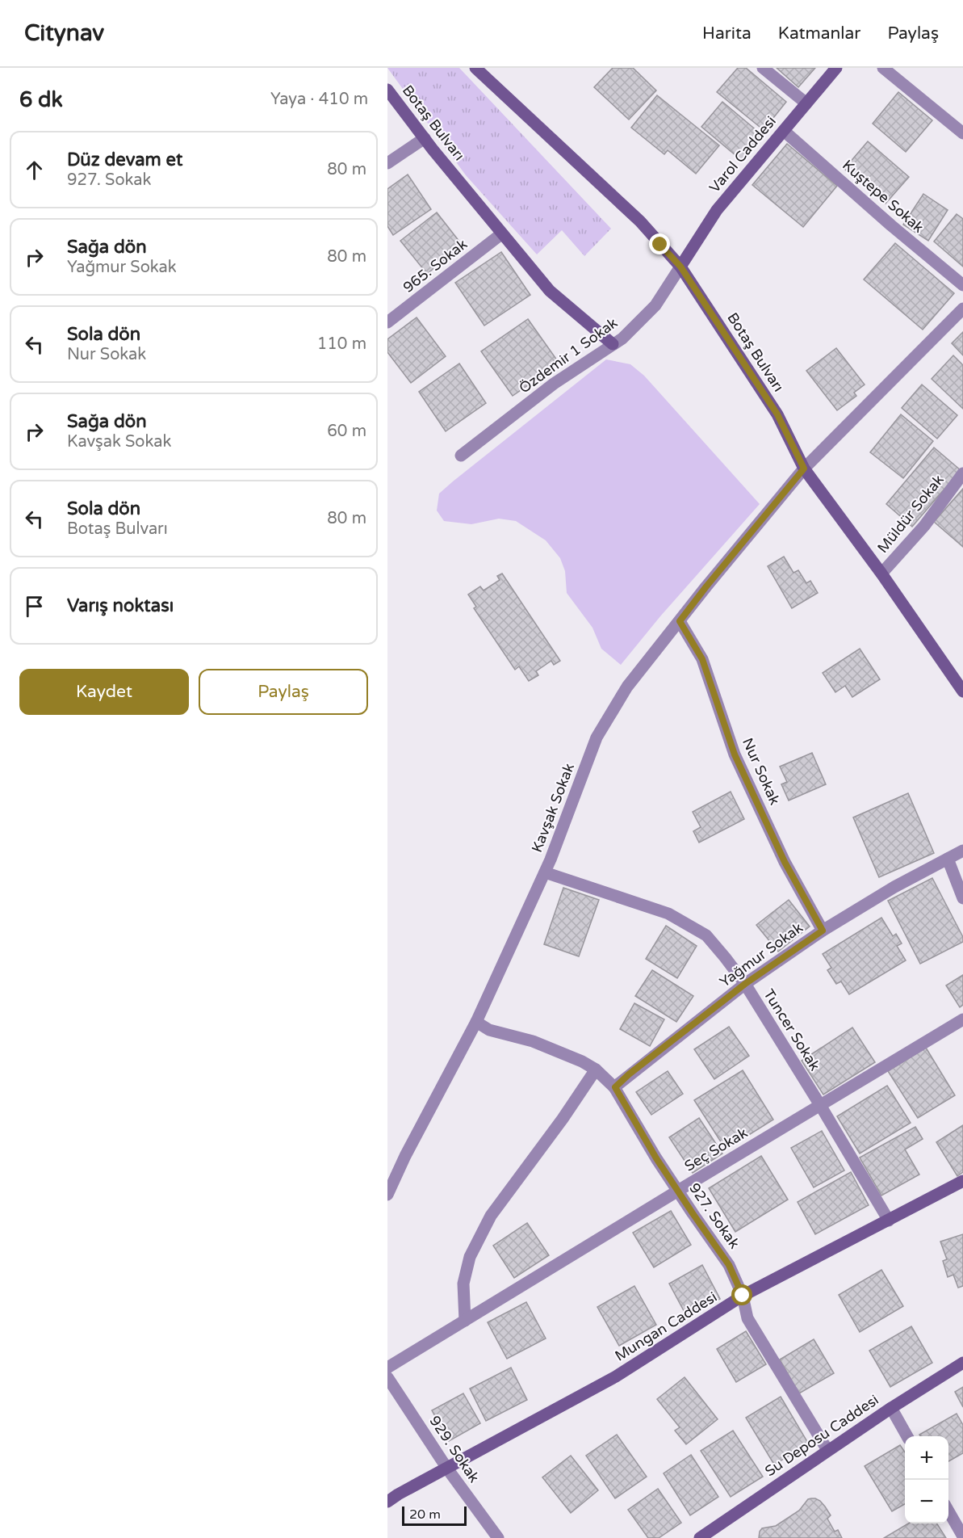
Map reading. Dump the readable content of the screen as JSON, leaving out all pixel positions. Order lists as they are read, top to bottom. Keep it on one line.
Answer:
{"streets":{"street":["Botaş Bulvarı","Varol Caddesi","Kuştepe Sokak","965. Sokak","Özdemir 1 Sokak","Müldür Sokak","Nur Sokak","Kavşak Sokak","Yağmur Sokak","Tuncer Sokak","Seç Sokak","927. Sokak","Mungan Caddesi","Su Deposu Caddesi","929. Sokak"]},"crossings":[["Botaş Bulvarı","Varol Caddesi"],["Botaş Bulvarı","965. Sokak"],["Botaş Bulvarı","Özdemir 1 Sokak"],["Botaş Bulvarı","Müldür Sokak"],["Botaş Bulvarı","Kavşak Sokak"],["Varol Caddesi","Kuştepe Sokak"],["Varol Caddesi","Özdemir 1 Sokak"],["Nur Sokak","Kavşak Sokak"],["Nur Sokak","Yağmur Sokak"],["Kavşak Sokak","Tuncer Sokak"],["Kavşak Sokak","927. Sokak"],["Yağmur Sokak","Tuncer Sokak"],["Yağmur Sokak","927. Sokak"],["Tuncer Sokak","Seç Sokak"],["Tuncer Sokak","Mungan Caddesi"],["Seç Sokak","927. Sokak"],["927. Sokak","Mungan Caddesi"],["927. Sokak","Su Deposu Caddesi"],["Mungan Caddesi","929. Sokak"]],"scale_bar":"20 m","page":{"header":"Citynav","nav":["Harita","Katmanlar","Paylaş"],"heading":["6 dk","Yaya · 410 m"],"list":[["Düz devam et","927. Sokak","80 m"],["Sağa dön","Yağmur Sokak","80 m"],["Sola dön","Nur Sokak","110 m"],["Sağa dön","Kavşak Sokak","60 m"],["Sola dön","Botaş Bulvarı","80 m"],"Varış noktası"],"buttons":["Kaydet","Paylaş"],"map_buttons":["+","−"],"scale":"20 m"}}
